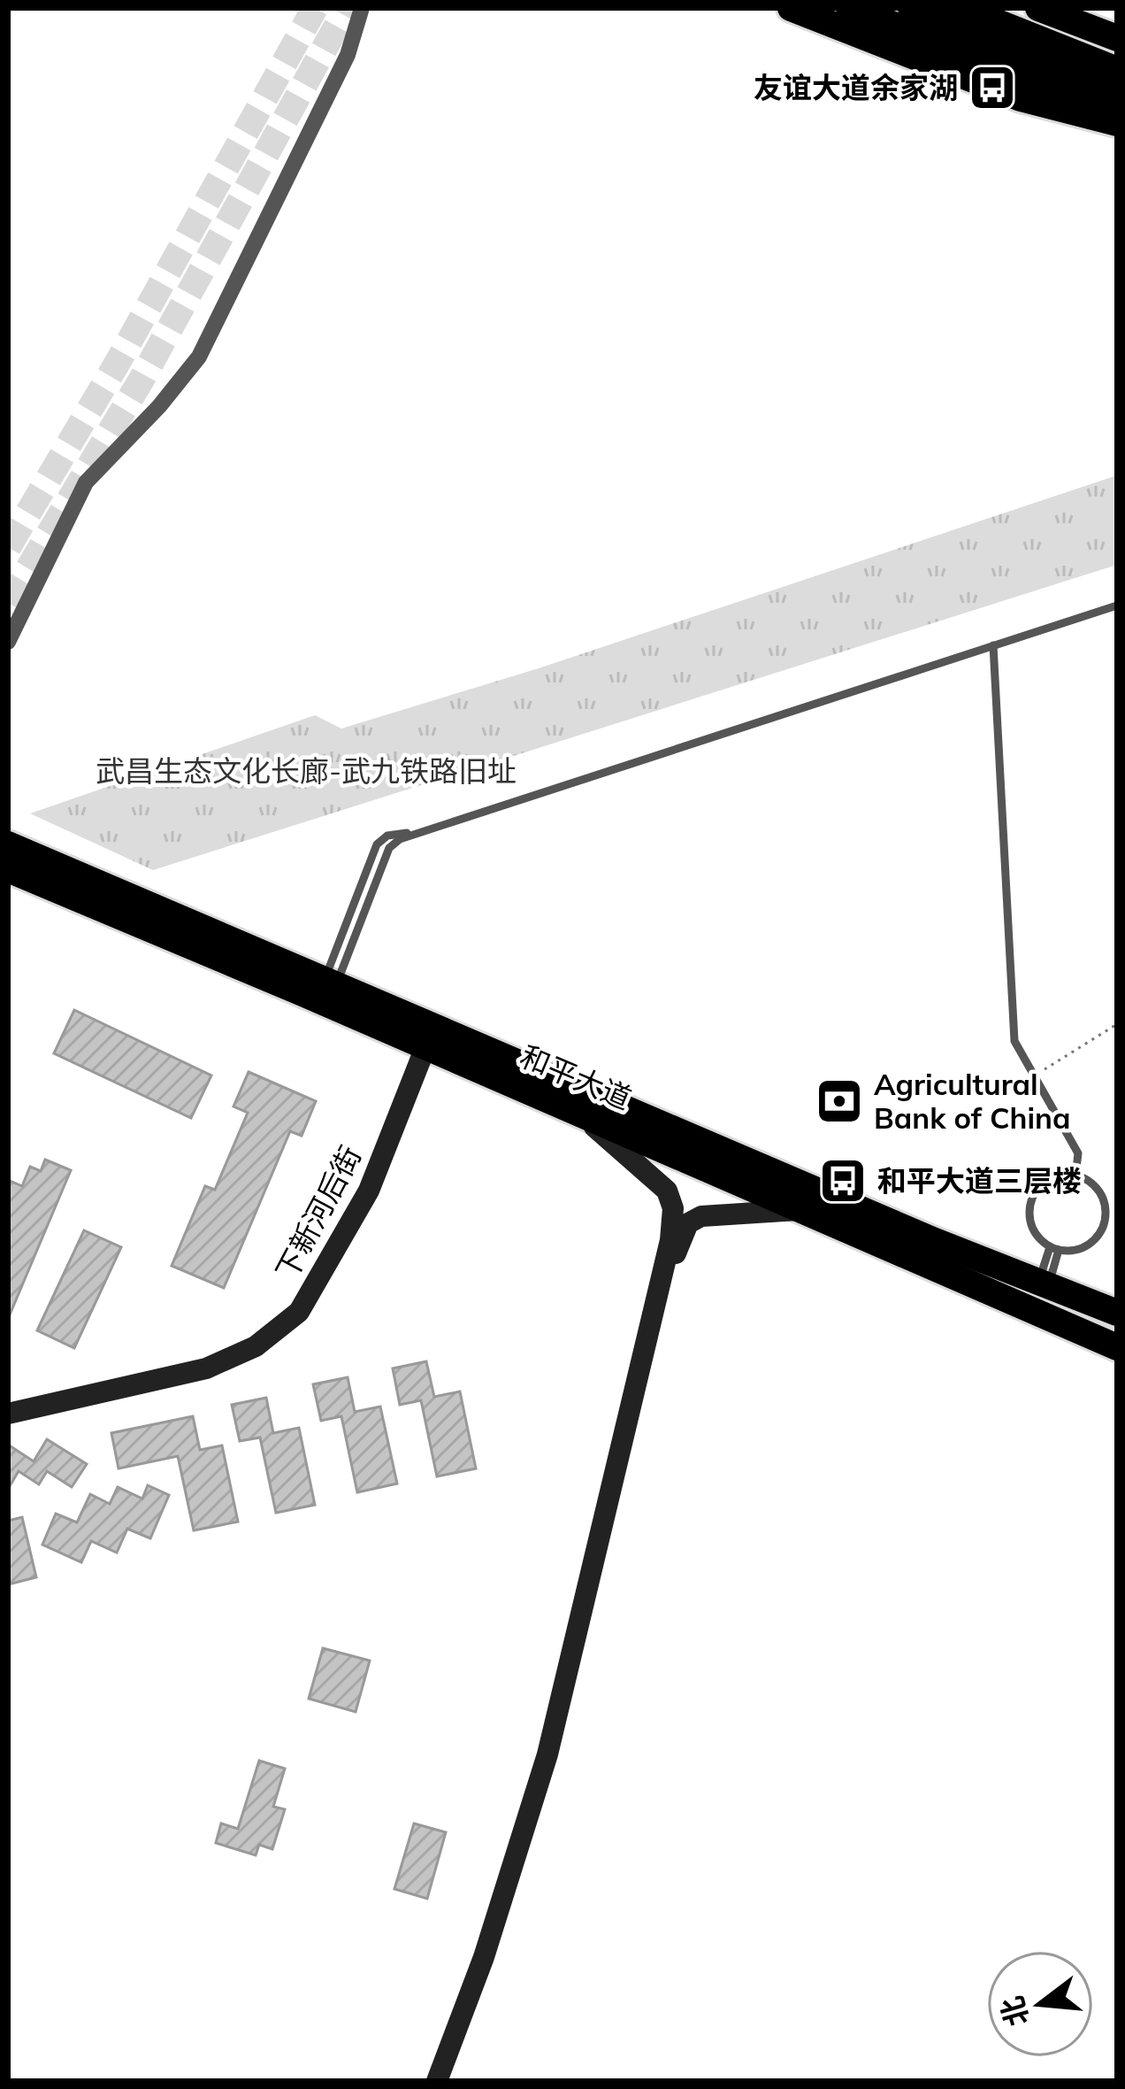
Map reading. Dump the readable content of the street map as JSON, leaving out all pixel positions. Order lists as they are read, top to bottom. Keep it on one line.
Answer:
{"streets":{"main road":["和平大道"],"street":["下新河后街"]},"crossings":[["和平大道","下新河后街"]],"parks":["武昌生态文化长廊-武九铁路旧址"],"places":{"bus stop":["友谊大道余家湖","和平大道三层楼"],"bank":["Agricultural Bank of China"]},"north":"left"}
